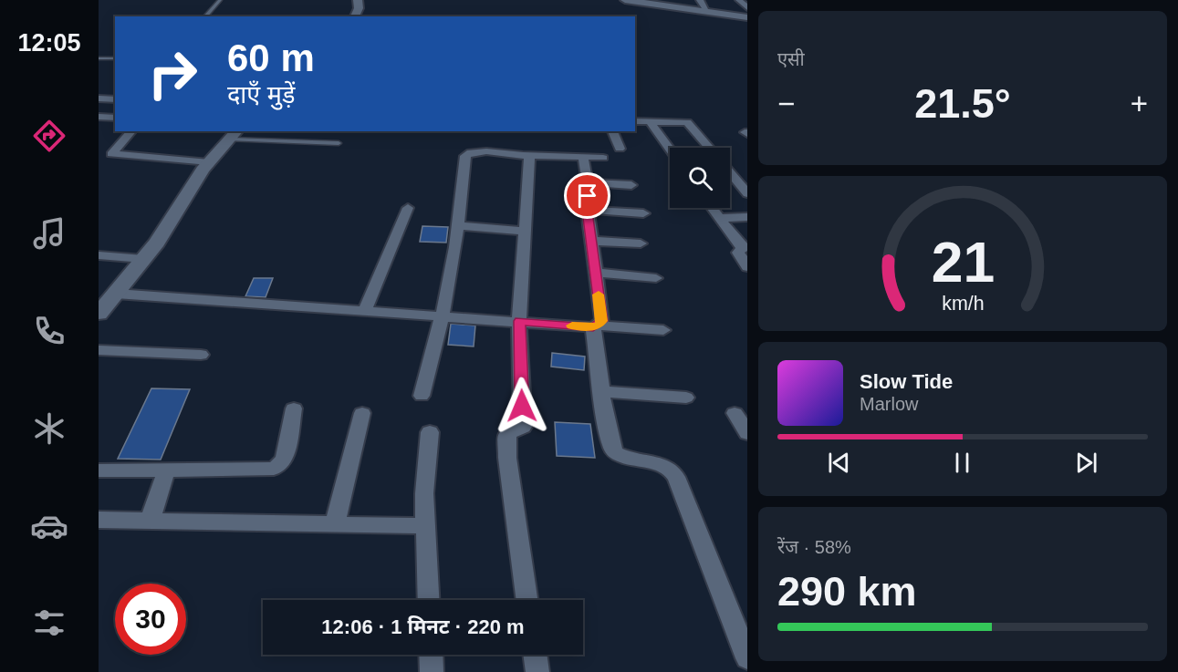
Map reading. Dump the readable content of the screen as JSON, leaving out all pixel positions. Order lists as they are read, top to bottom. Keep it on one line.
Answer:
{"page":{"tabs":"12:05","tile":["एसी",["रेंज · 58%","290 km"]],"turn":["60 m","दाएँ मुड़ें"],"heat":["−","21.5°","+"],"song":["Slow Tide","Marlow"],"limit":"30","trip":"12:06 · 1 मिनट · 220 m","gauge":["21","km/h"]}}
